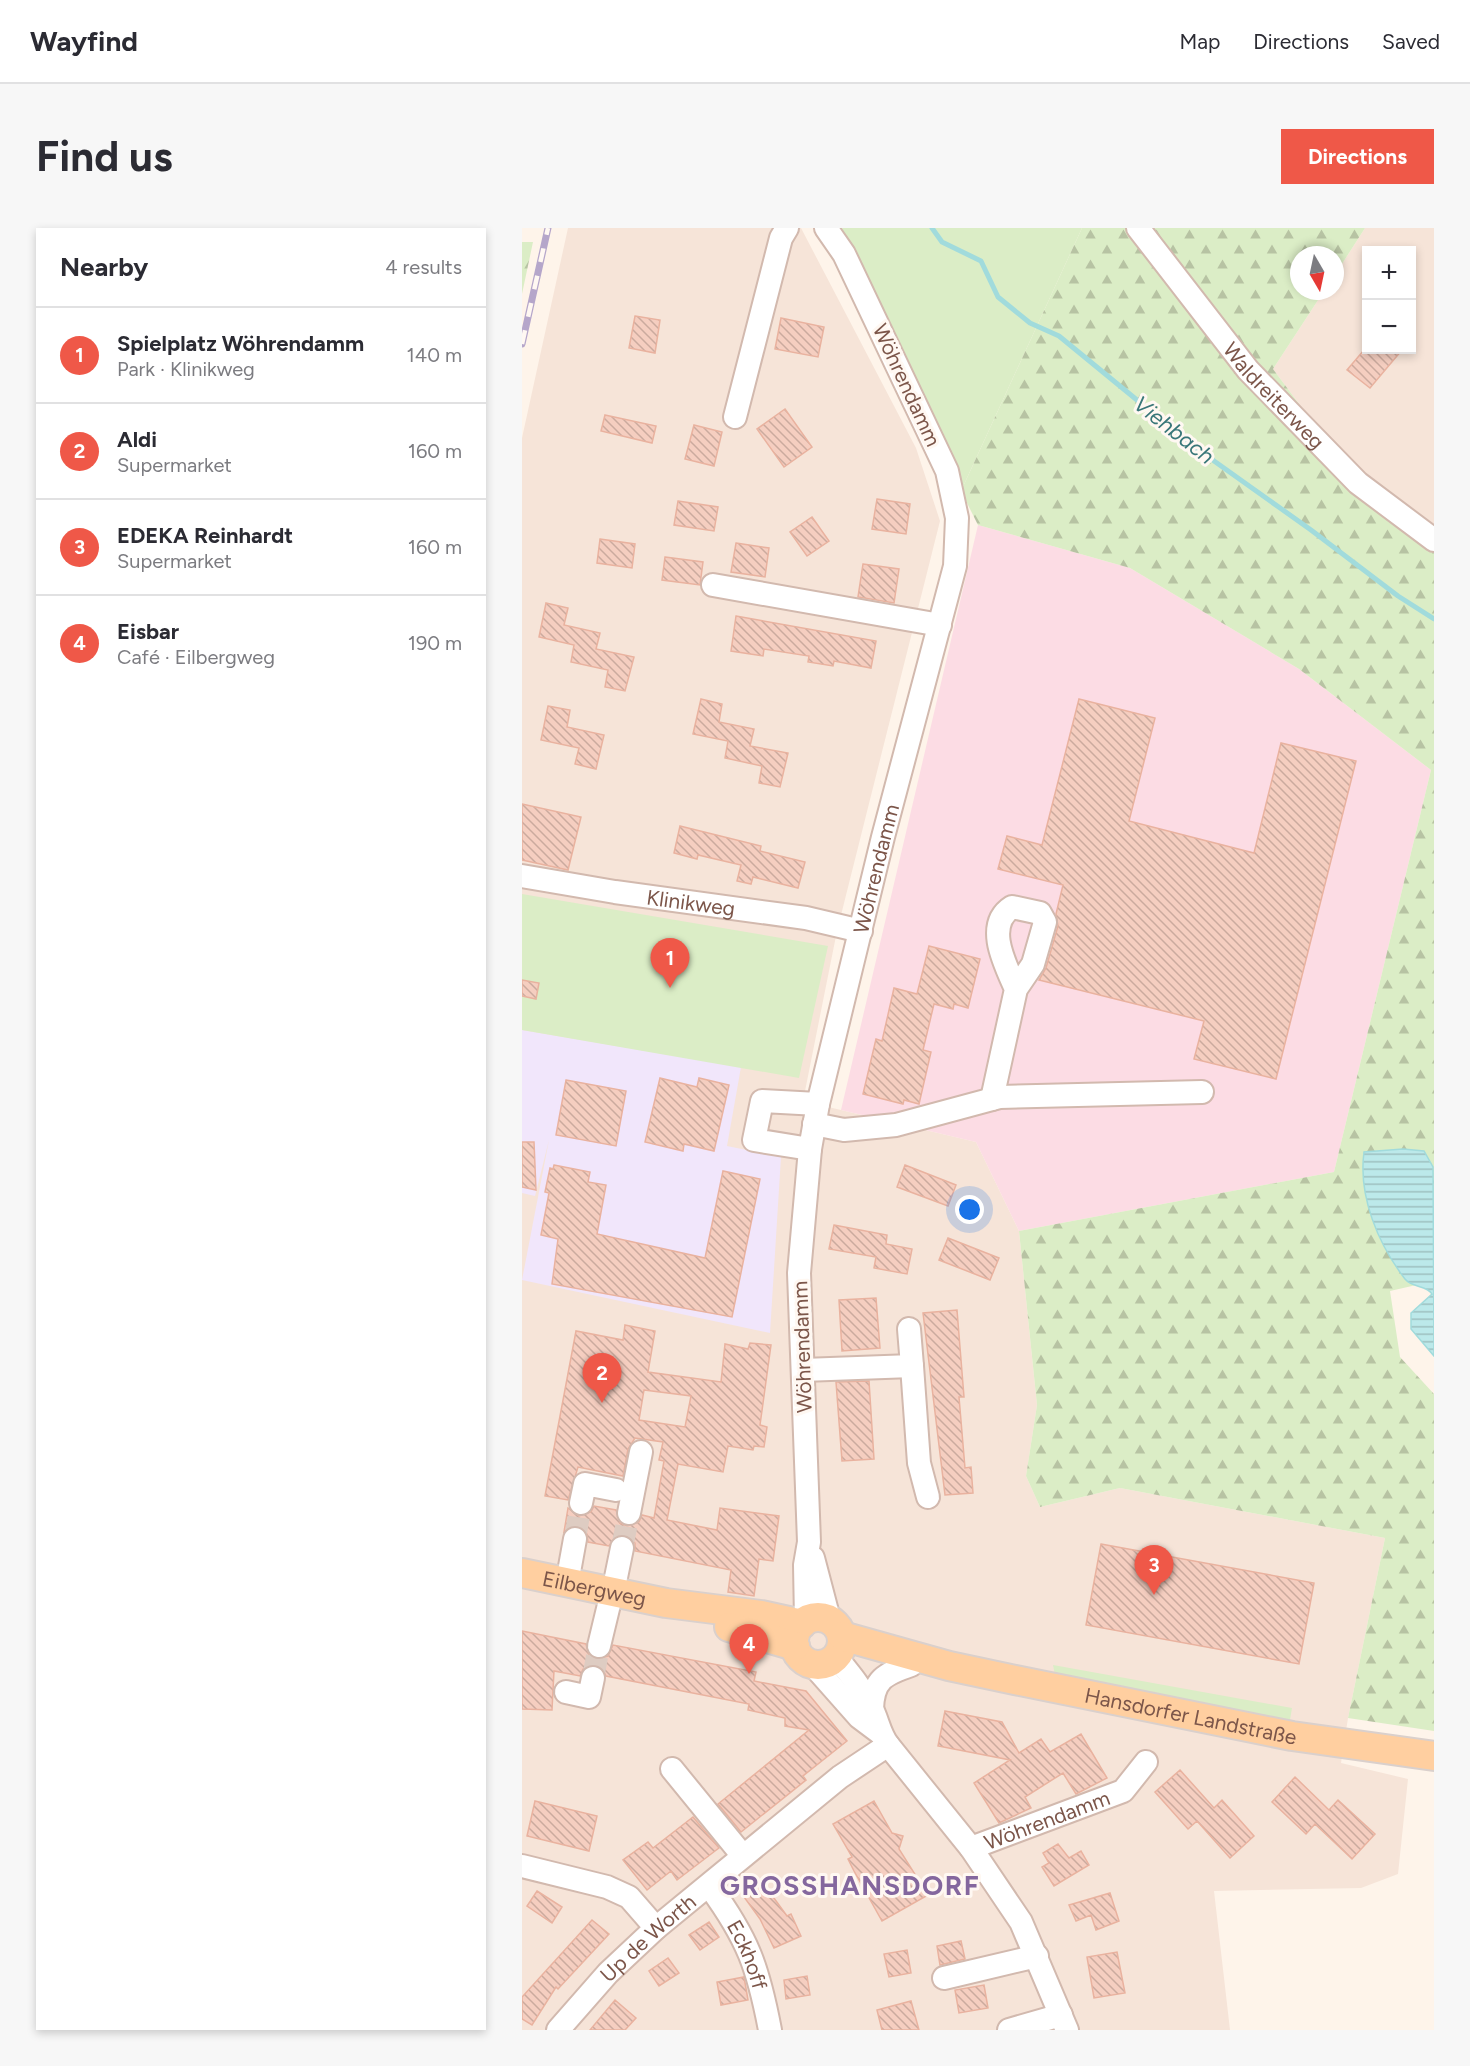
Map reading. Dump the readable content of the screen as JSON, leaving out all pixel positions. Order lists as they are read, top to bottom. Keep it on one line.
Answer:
{"streets":{"main road":["Eilbergweg","Hansdorfer Landstraße"],"street":["Wöhrendamm","Waldreiterweg","Klinikweg","Up de Worth","Eckhoff"]},"crossings":[["Wöhrendamm","Klinikweg"],["Wöhrendamm","Eilbergweg"],["Wöhrendamm","Hansdorfer Landstraße"],["Wöhrendamm","Up de Worth"],["Eilbergweg","Hansdorfer Landstraße"],["Up de Worth","Eckhoff"]],"districts":["GROSSHANSDORF"],"water":["Viehbach"],"north":"bottom","page":{"header":"Wayfind","nav":["Map","Directions","Saved"],"buttons":"Directions","title":"Find us","heading":["Nearby","4 results"],"map_buttons":["+","−"],"list":[{"mark":"1","name":"Spielplatz Wöhrendamm","note":"Park · Klinikweg","value":"140 m"},{"mark":"2","name":"Aldi","note":"Supermarket","value":"160 m"},{"mark":"3","name":"EDEKA Reinhardt","note":"Supermarket","value":"160 m"},{"mark":"4","name":"Eisbar","note":"Café · Eilbergweg","value":"190 m"}],"pins":["1","2","3","4"]}}
